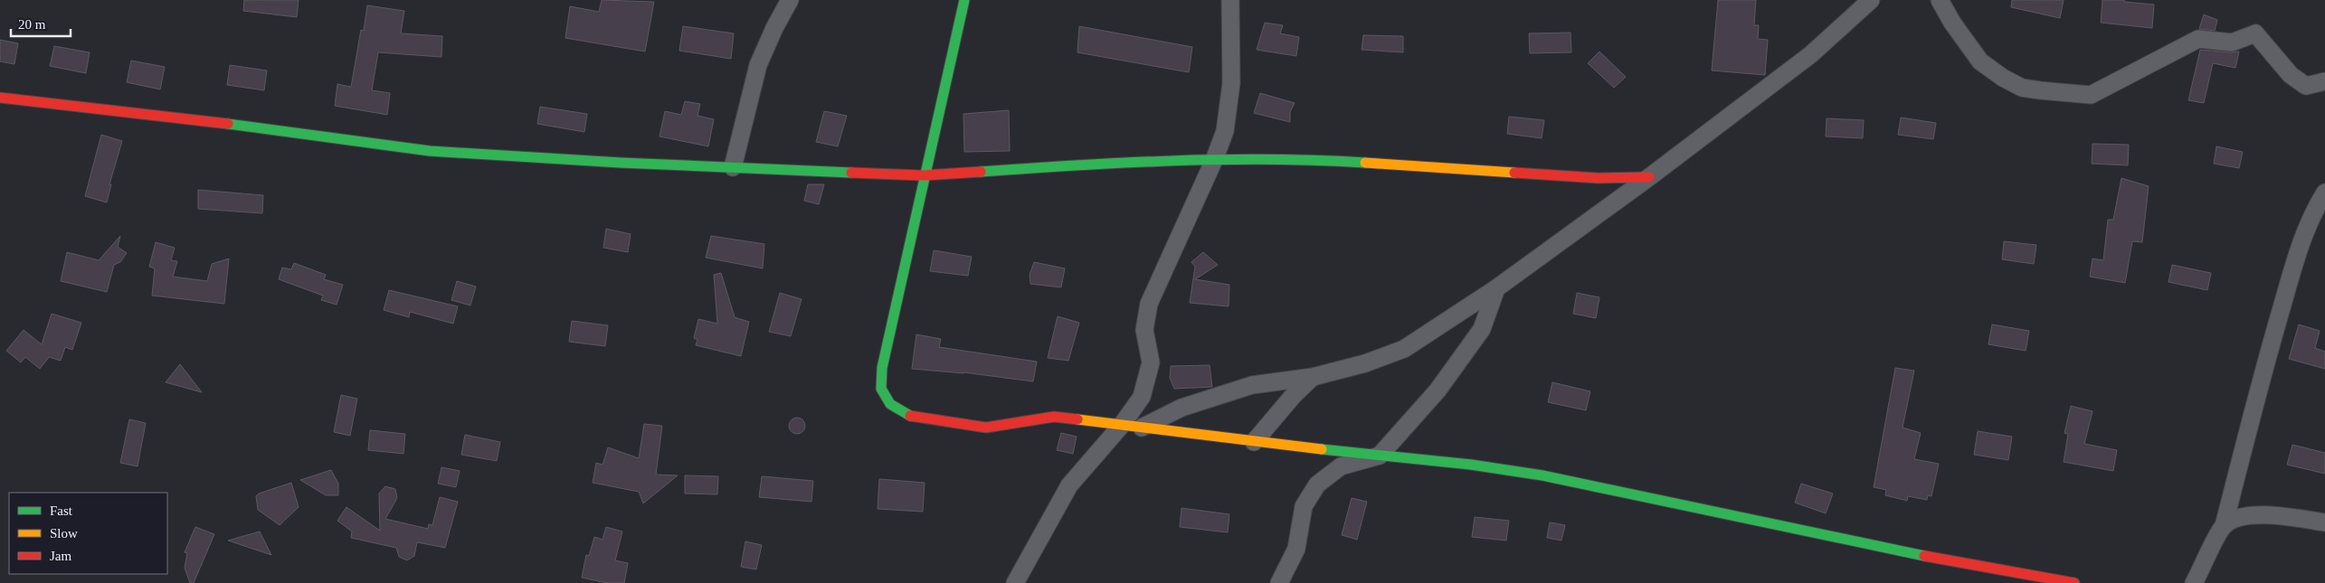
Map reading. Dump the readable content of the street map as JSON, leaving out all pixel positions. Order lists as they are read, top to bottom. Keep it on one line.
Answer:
{"legend":["Fast","Slow","Jam"],"scale_bar":"20 m"}
